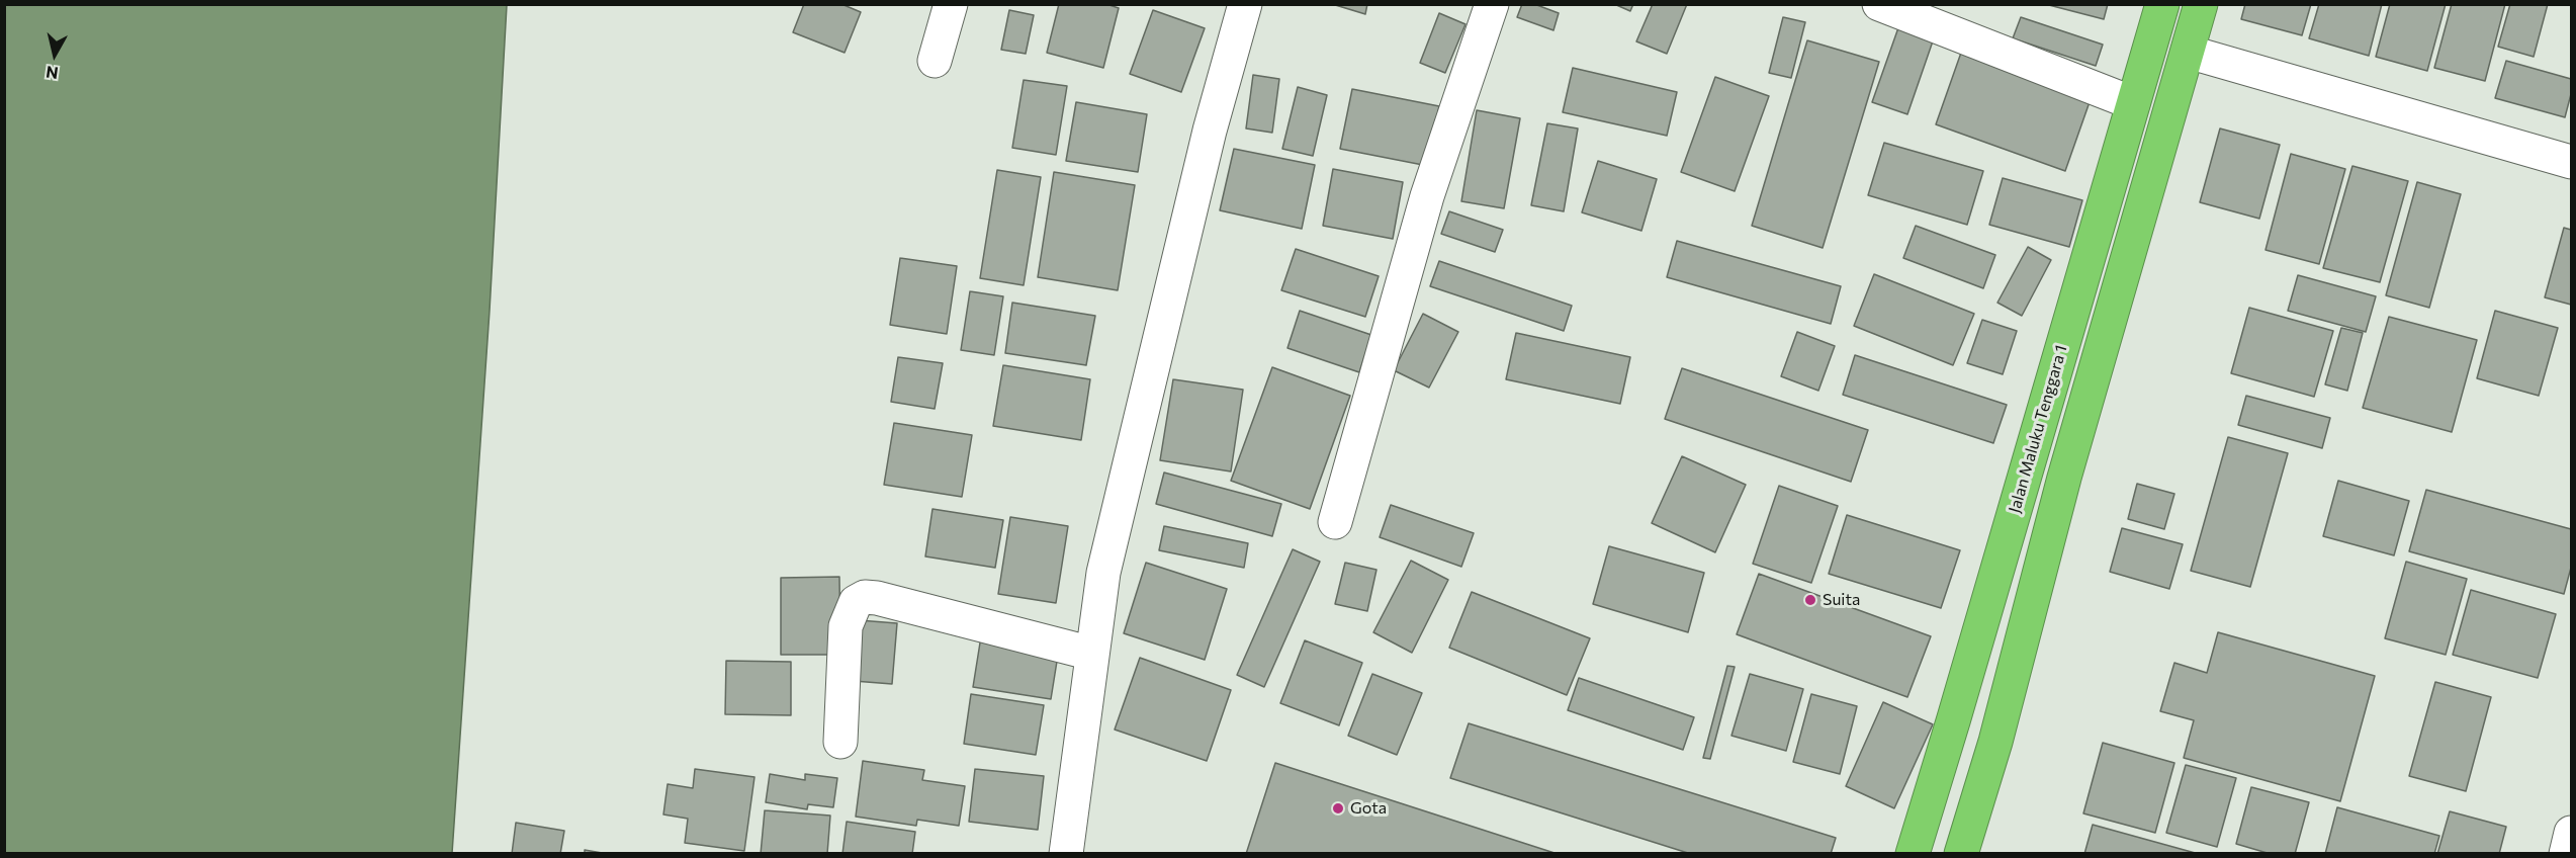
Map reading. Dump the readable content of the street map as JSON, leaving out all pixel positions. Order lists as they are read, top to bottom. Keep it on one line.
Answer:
{"streets":{"highway":["Jalan Maluku Tenggara 1"]},"places":["Suita","Gota"],"north":"bottom"}
